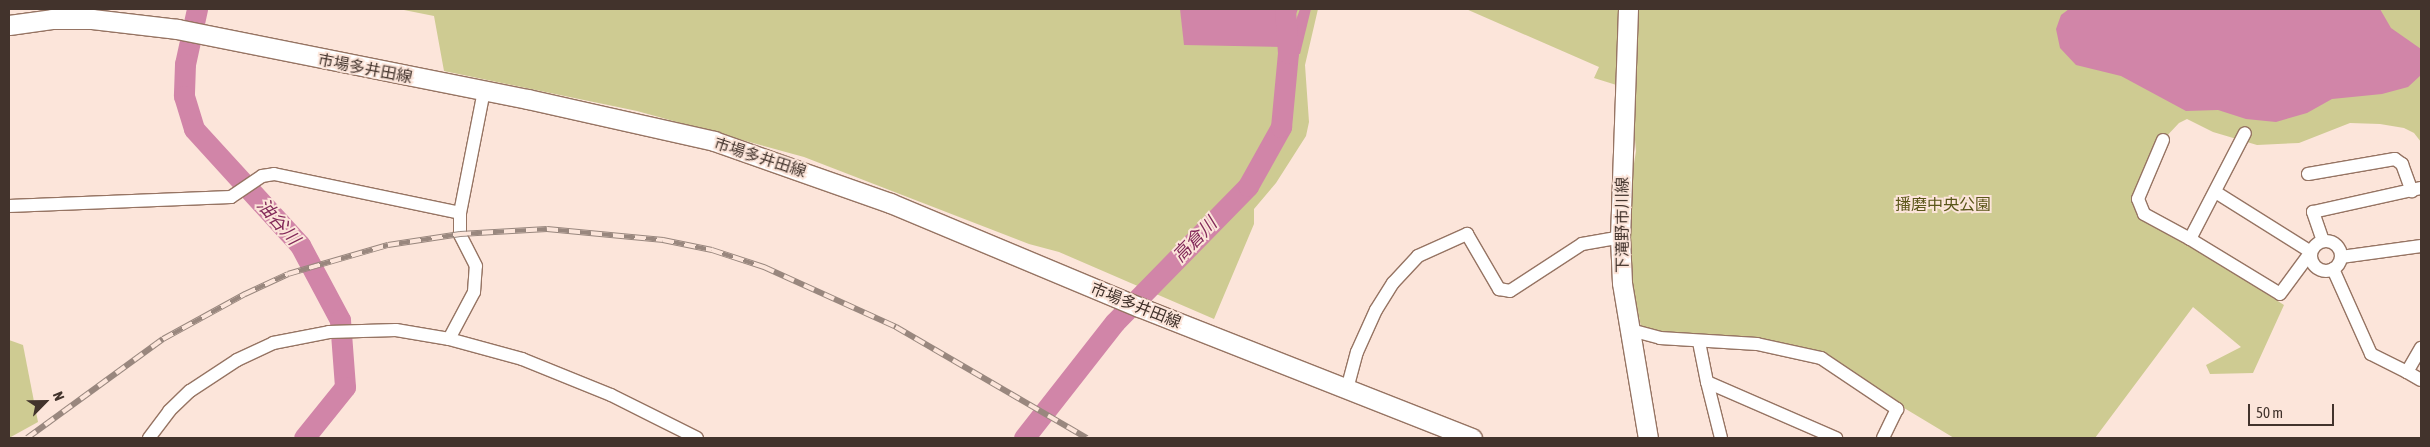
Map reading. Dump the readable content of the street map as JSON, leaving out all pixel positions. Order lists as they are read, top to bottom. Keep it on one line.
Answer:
{"streets":{"main road":["市場多井田線","下滝野市川線"]},"water":["油谷川","高倉川"],"parks":["播磨中央公園"],"scale_bar":"50 m","north":"top right"}
